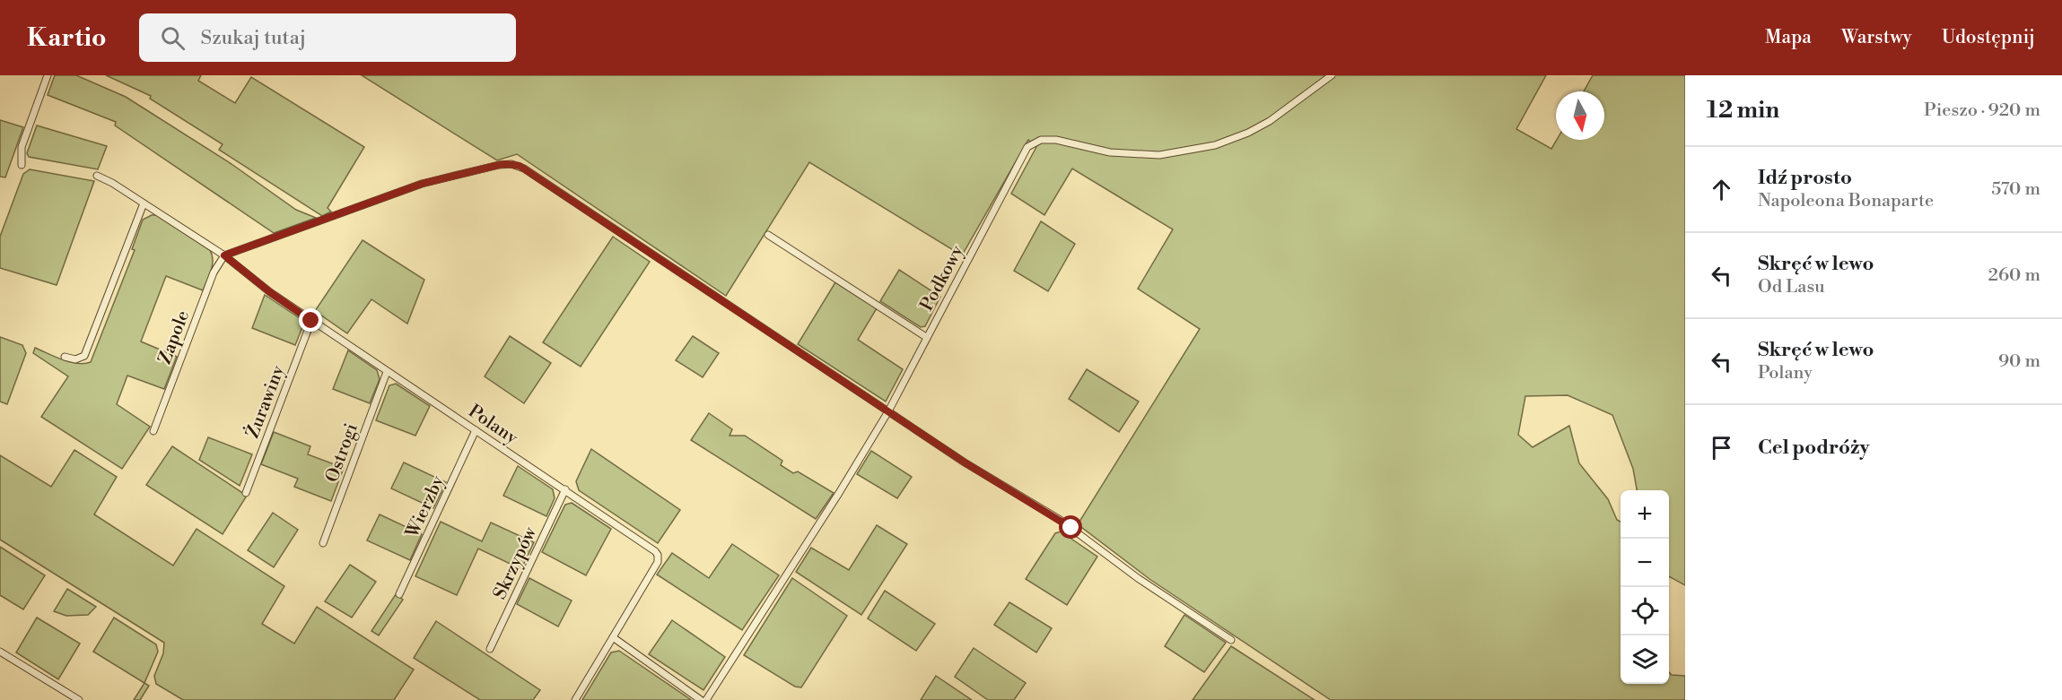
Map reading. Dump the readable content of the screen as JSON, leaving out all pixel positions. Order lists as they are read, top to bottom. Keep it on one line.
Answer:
{"streets":{"street":["Podkowy","Zapole","Żurawiny","Polany","Ostrogi","Wierzby","Skrzypów"]},"crossings":[["Zapole","Polany"],["Żurawiny","Polany"],["Polany","Ostrogi"],["Polany","Wierzby"],["Polany","Skrzypów"]],"north":"bottom","page":{"header":"Kartio","search":"Szukaj tutaj","nav":["Mapa","Warstwy","Udostępnij"],"heading":["12 min","Pieszo · 920 m"],"list":[["Idź prosto","Napoleona Bonaparte","570 m"],["Skręć w lewo","Od Lasu","260 m"],["Skręć w lewo","Polany","90 m"],"Cel podróży"],"map_buttons":["+","−"]}}
